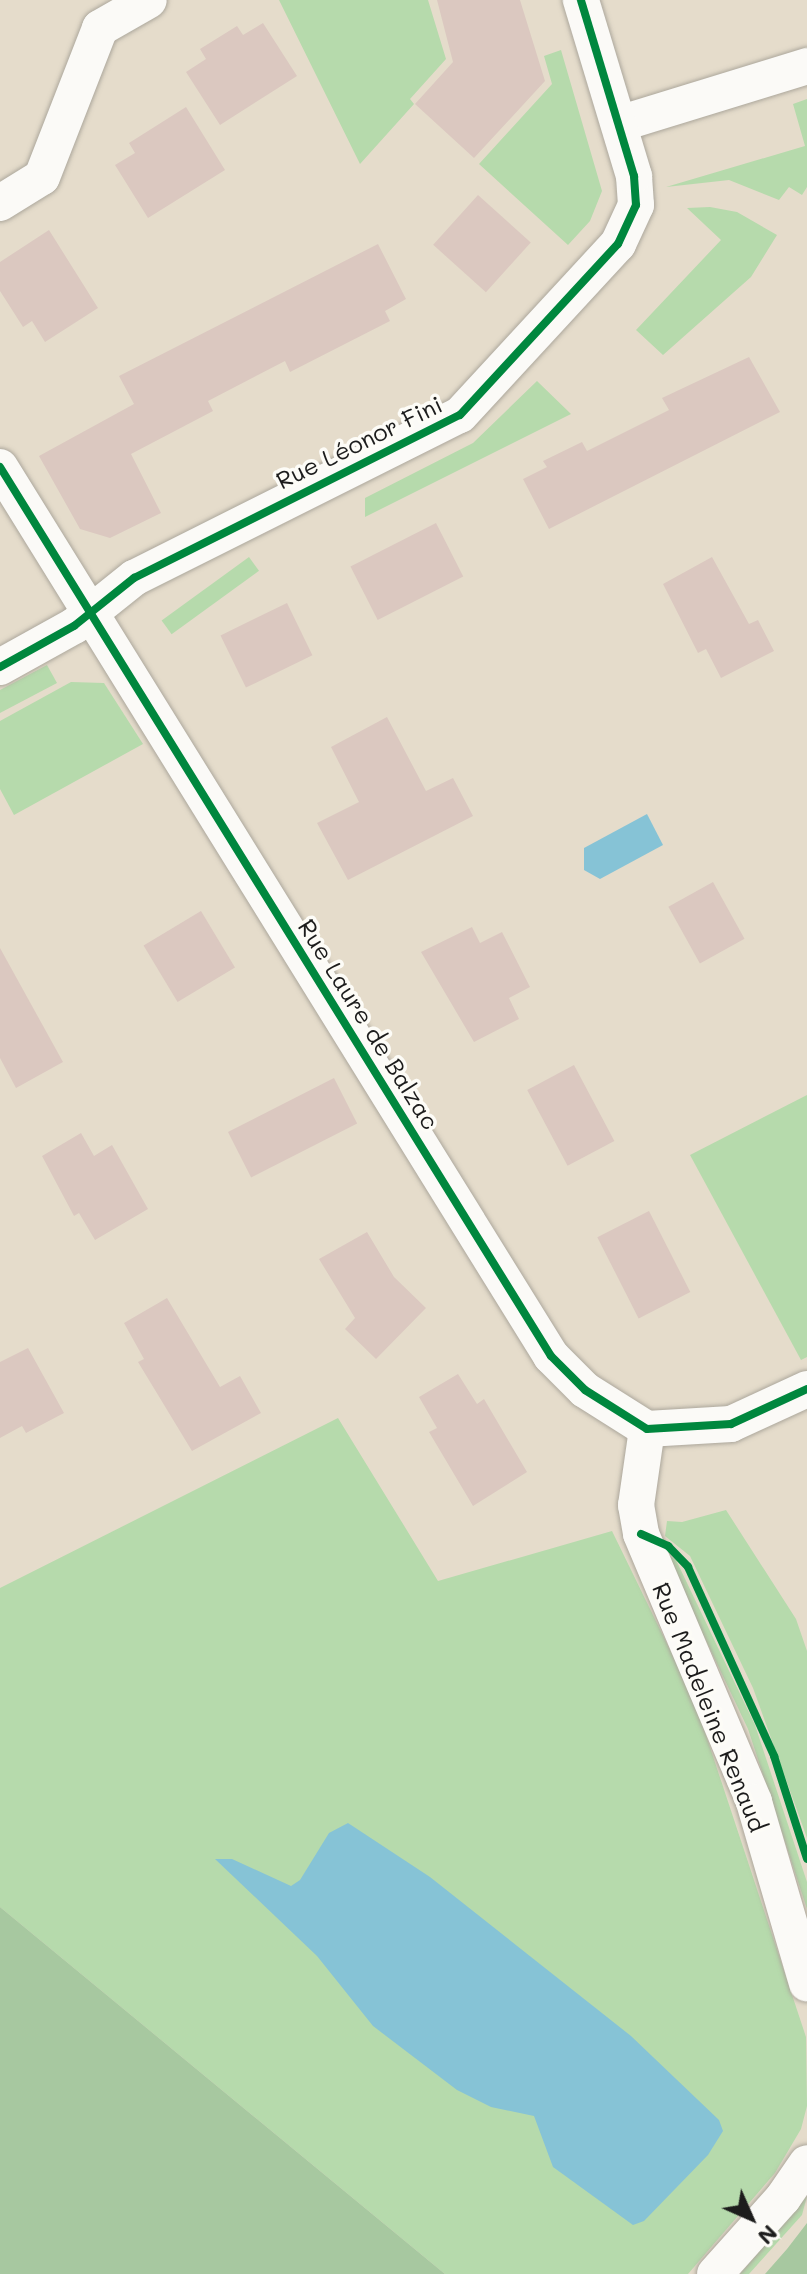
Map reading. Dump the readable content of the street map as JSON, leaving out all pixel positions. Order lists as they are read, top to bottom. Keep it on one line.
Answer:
{"streets":{"street":["Rue Léonor Fini","Rue Laure de Balzac","Rue Madeleine Renaud"]},"crossings":[["Rue Léonor Fini","Rue Laure de Balzac"],["Rue Laure de Balzac","Rue Madeleine Renaud"]],"north":"bottom right"}
